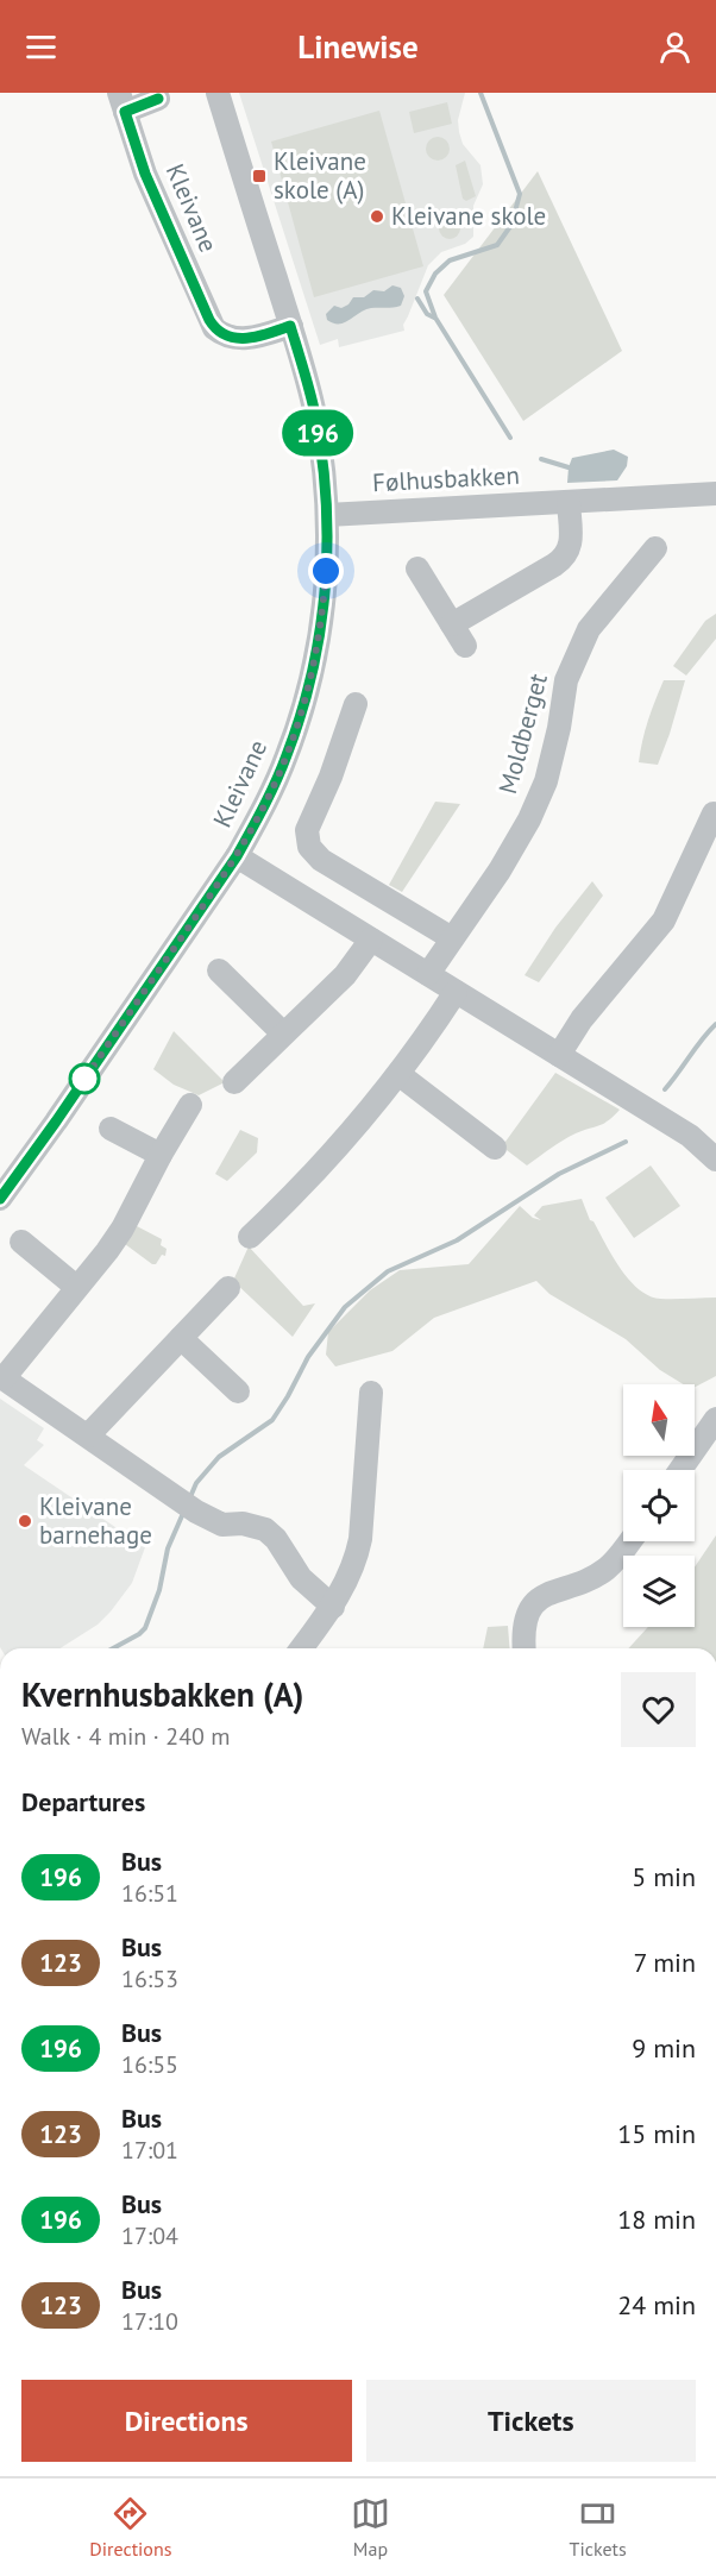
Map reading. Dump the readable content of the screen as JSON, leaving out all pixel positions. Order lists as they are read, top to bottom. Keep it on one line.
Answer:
{"streets":{"street":["Kleivane","Følhusbakken","Moldberget"]},"crossings":[["Kleivane","Følhusbakken"]],"places":{"transit":["Kleivane skole (A)"],"other":["Kleivane skole","Kleivane barnehage"]},"lines":["bus line 196"],"north":"top","page":{"header":"Linewise","on_map":"196","heading":[["Kvernhusbakken (A)","Walk · 4 min · 240 m"],"Departures"],"list":[{"mark":"196","name":"Bus","note":"16:51","value":"5 min"},{"mark":"123","name":"Bus","note":"16:53","value":"7 min"},{"mark":"196","name":"Bus","note":"16:55","value":"9 min"},{"mark":"123","name":"Bus","note":"17:01","value":"15 min"},{"mark":"196","name":"Bus","note":"17:04","value":"18 min"},{"mark":"123","name":"Bus","note":"17:10","value":"24 min"}],"buttons":["Directions","Tickets"],"tabs":["Directions","Map","Tickets"]}}
